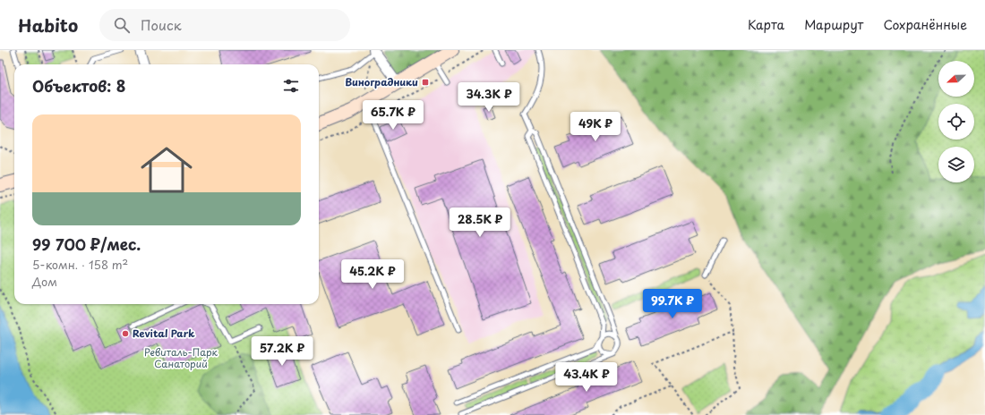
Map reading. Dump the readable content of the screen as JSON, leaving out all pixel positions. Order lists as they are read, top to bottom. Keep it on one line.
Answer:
{"parks":["Ревиталь-Парк Санаторий"],"places":{"transit":["Виноградники"],"other":["Revital Park"]},"north":"left","page":{"header":"Habito","search":"Поиск","nav":["Карта","Маршрут","Сохранённые"],"heading":"Объектов: 8","price":["34.3K ₽","65.7K ₽","49K ₽","28.5K ₽","45.2K ₽","99.7K ₽","57.2K ₽","43.4K ₽"],"list":[{"name":"99 700 ₽/мес.","note":"5-комн. · 158 m² · Дом"}]}}
